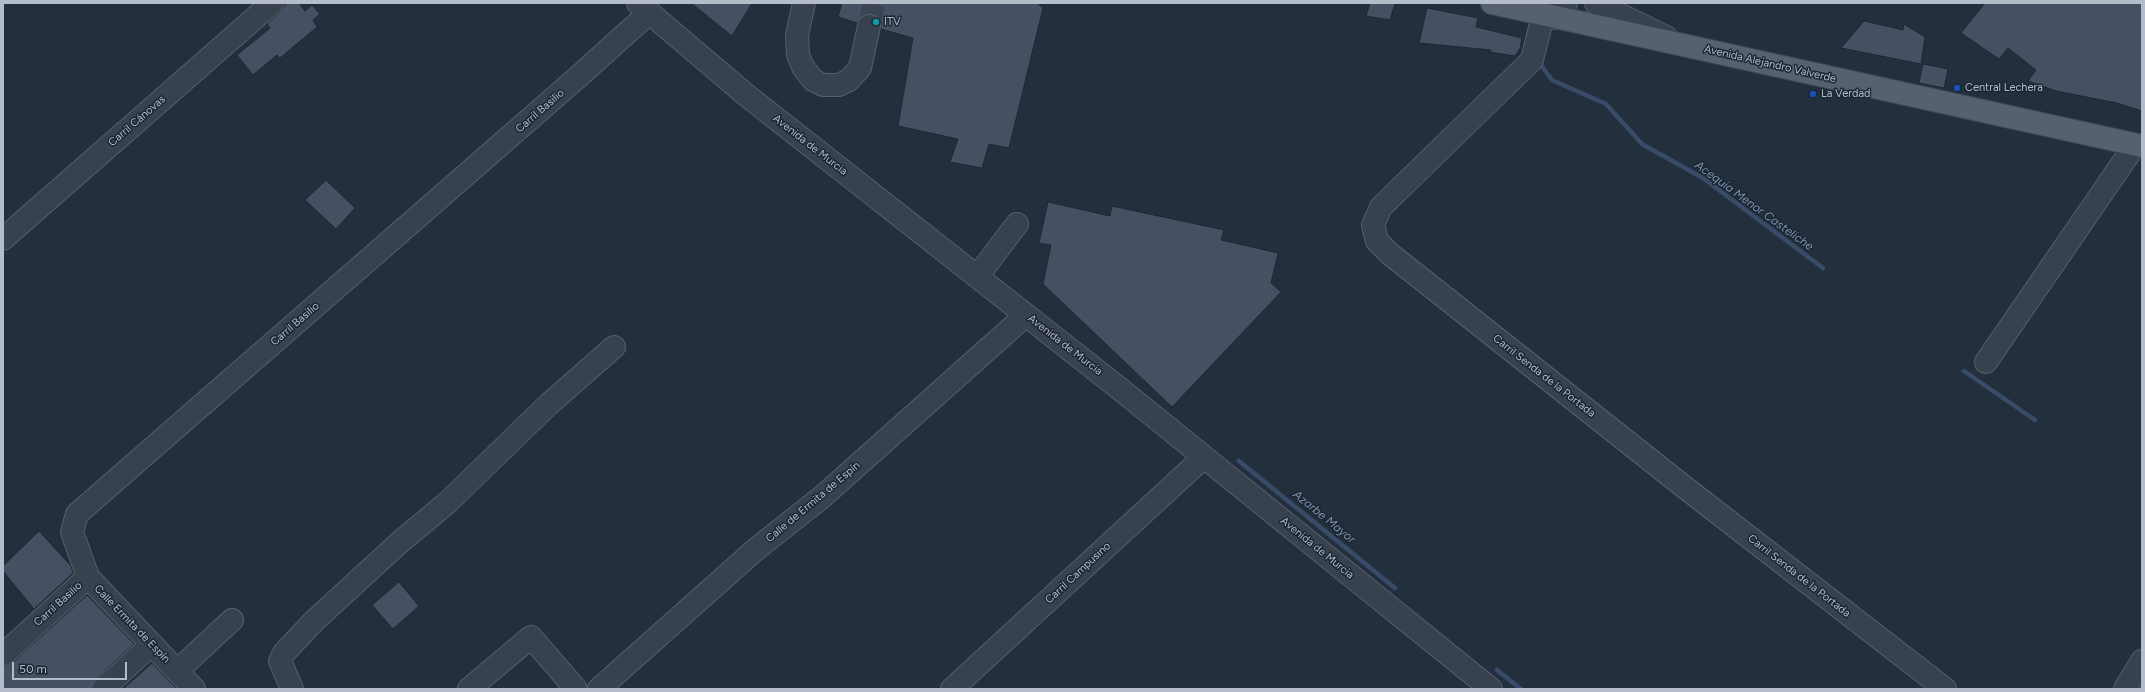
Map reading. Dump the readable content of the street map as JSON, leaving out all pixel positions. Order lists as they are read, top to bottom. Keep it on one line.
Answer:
{"streets":{"main road":["Avenida Alejandro Valverde"],"street":["Carril Basilio","Carril Cánovas","Avenida de Murcia","Carril Senda de la Portada","Calle de Ermita de Espín","Carril Campusino","Calle Ermita de Espín"]},"crossings":[["Avenida Alejandro Valverde","Carril Senda de la Portada"],["Carril Basilio","Avenida de Murcia"],["Carril Basilio","Calle Ermita de Espín"],["Avenida de Murcia","Calle de Ermita de Espín"],["Avenida de Murcia","Carril Campusino"]],"water":["Acequia Menor Casteliche","Azarbe Mayor"],"places":["ITV","Central Lechera","La Verdad"],"scale_bar":"50 m"}
